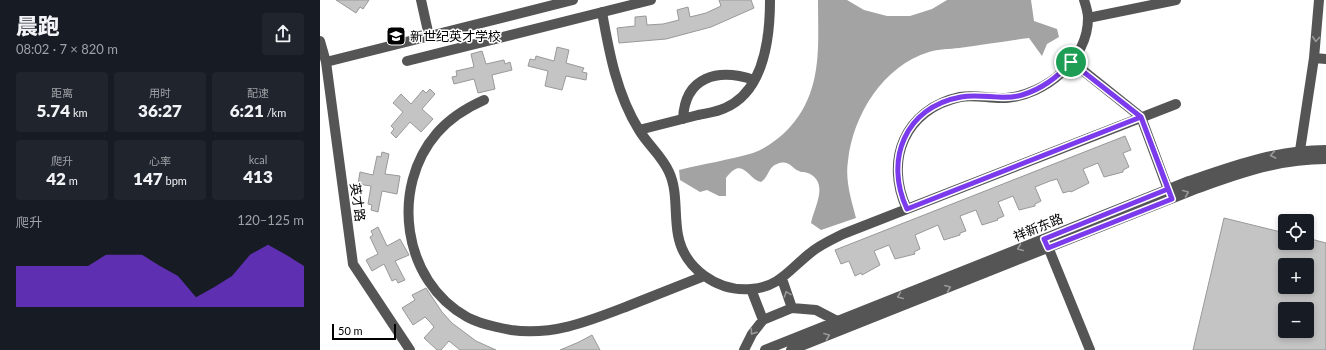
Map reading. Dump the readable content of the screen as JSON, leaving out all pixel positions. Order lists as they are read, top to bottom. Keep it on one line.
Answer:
{"streets":{"street":["英才路","祥新东路"]},"places":{"school or university":["新世纪英才学校"]},"scale_bar":"50 m","page":{"heading":["晨跑","08:02 · 7 × 820 m"],"stats":[["距离","5.74 km"],["用时","36:27"],["配速","6:21 /km"],["爬升","42 m"],["心率","147 bpm"],["kcal","413"]],"chart":["爬升","120–125 m"],"map_buttons":["+","−"],"scale":"50 m"}}
